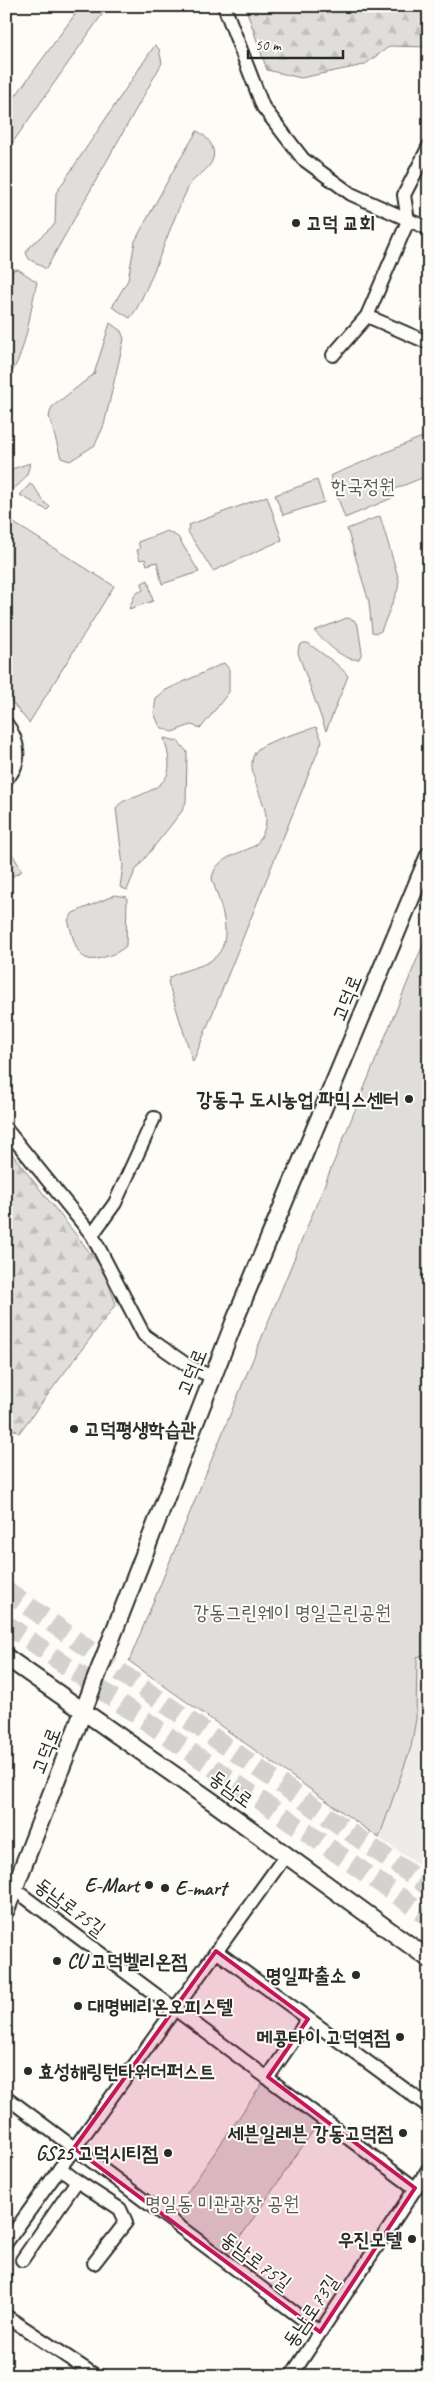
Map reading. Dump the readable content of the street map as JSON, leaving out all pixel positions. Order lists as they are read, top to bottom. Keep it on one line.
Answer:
{"streets":{"main road":["고덕로","동남로"],"street":["동남로75길","동남로73길"]},"crossings":[["고덕로","동남로"],["고덕로","동남로75길"],["동남로75길","동남로73길"]],"parks":["한국정원","강동그린웨이 명일근린공원","명일동 미관광장 공원"],"places":["고덕 교회","강동구 도시농업 파믹스센터","고덕평생학습관","E-Mart","E-mart","CU 고덕벨리온점","명일파출소","대명베리온오피스텔","메콩타이 고덕역점","효성해링턴타워더퍼스트","세븐일레븐 강동고덕점","GS25 고덕시티점","우진모텔"],"scale_bar":"50 m"}
